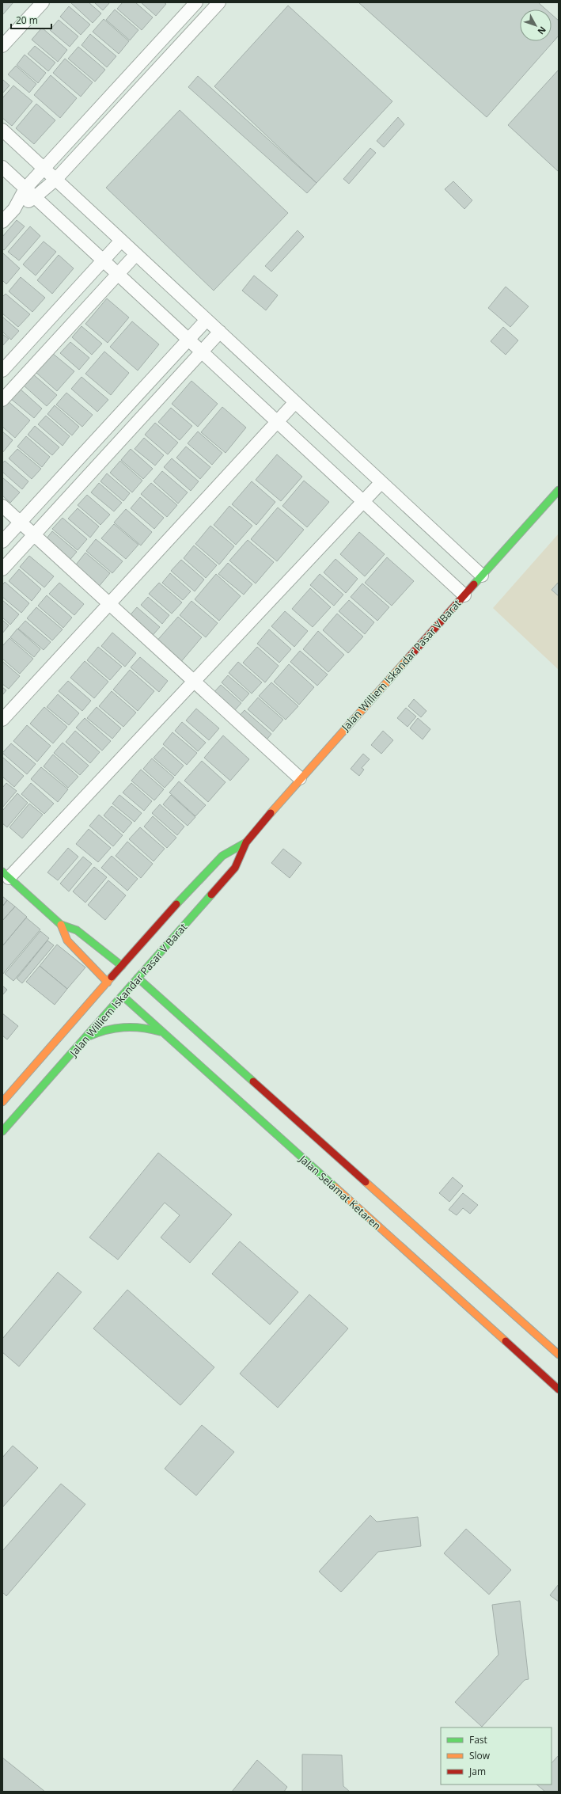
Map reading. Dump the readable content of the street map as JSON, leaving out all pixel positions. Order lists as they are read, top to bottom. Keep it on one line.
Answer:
{"streets":{"street":["Jalan Williem Iskandar Pasar V Barat","Jalan Selamat Ketaren"]},"crossings":[["Jalan Williem Iskandar Pasar V Barat","Jalan Selamat Ketaren"]],"legend":["Fast","Slow","Jam"],"scale_bar":"20 m","north":"bottom right"}
